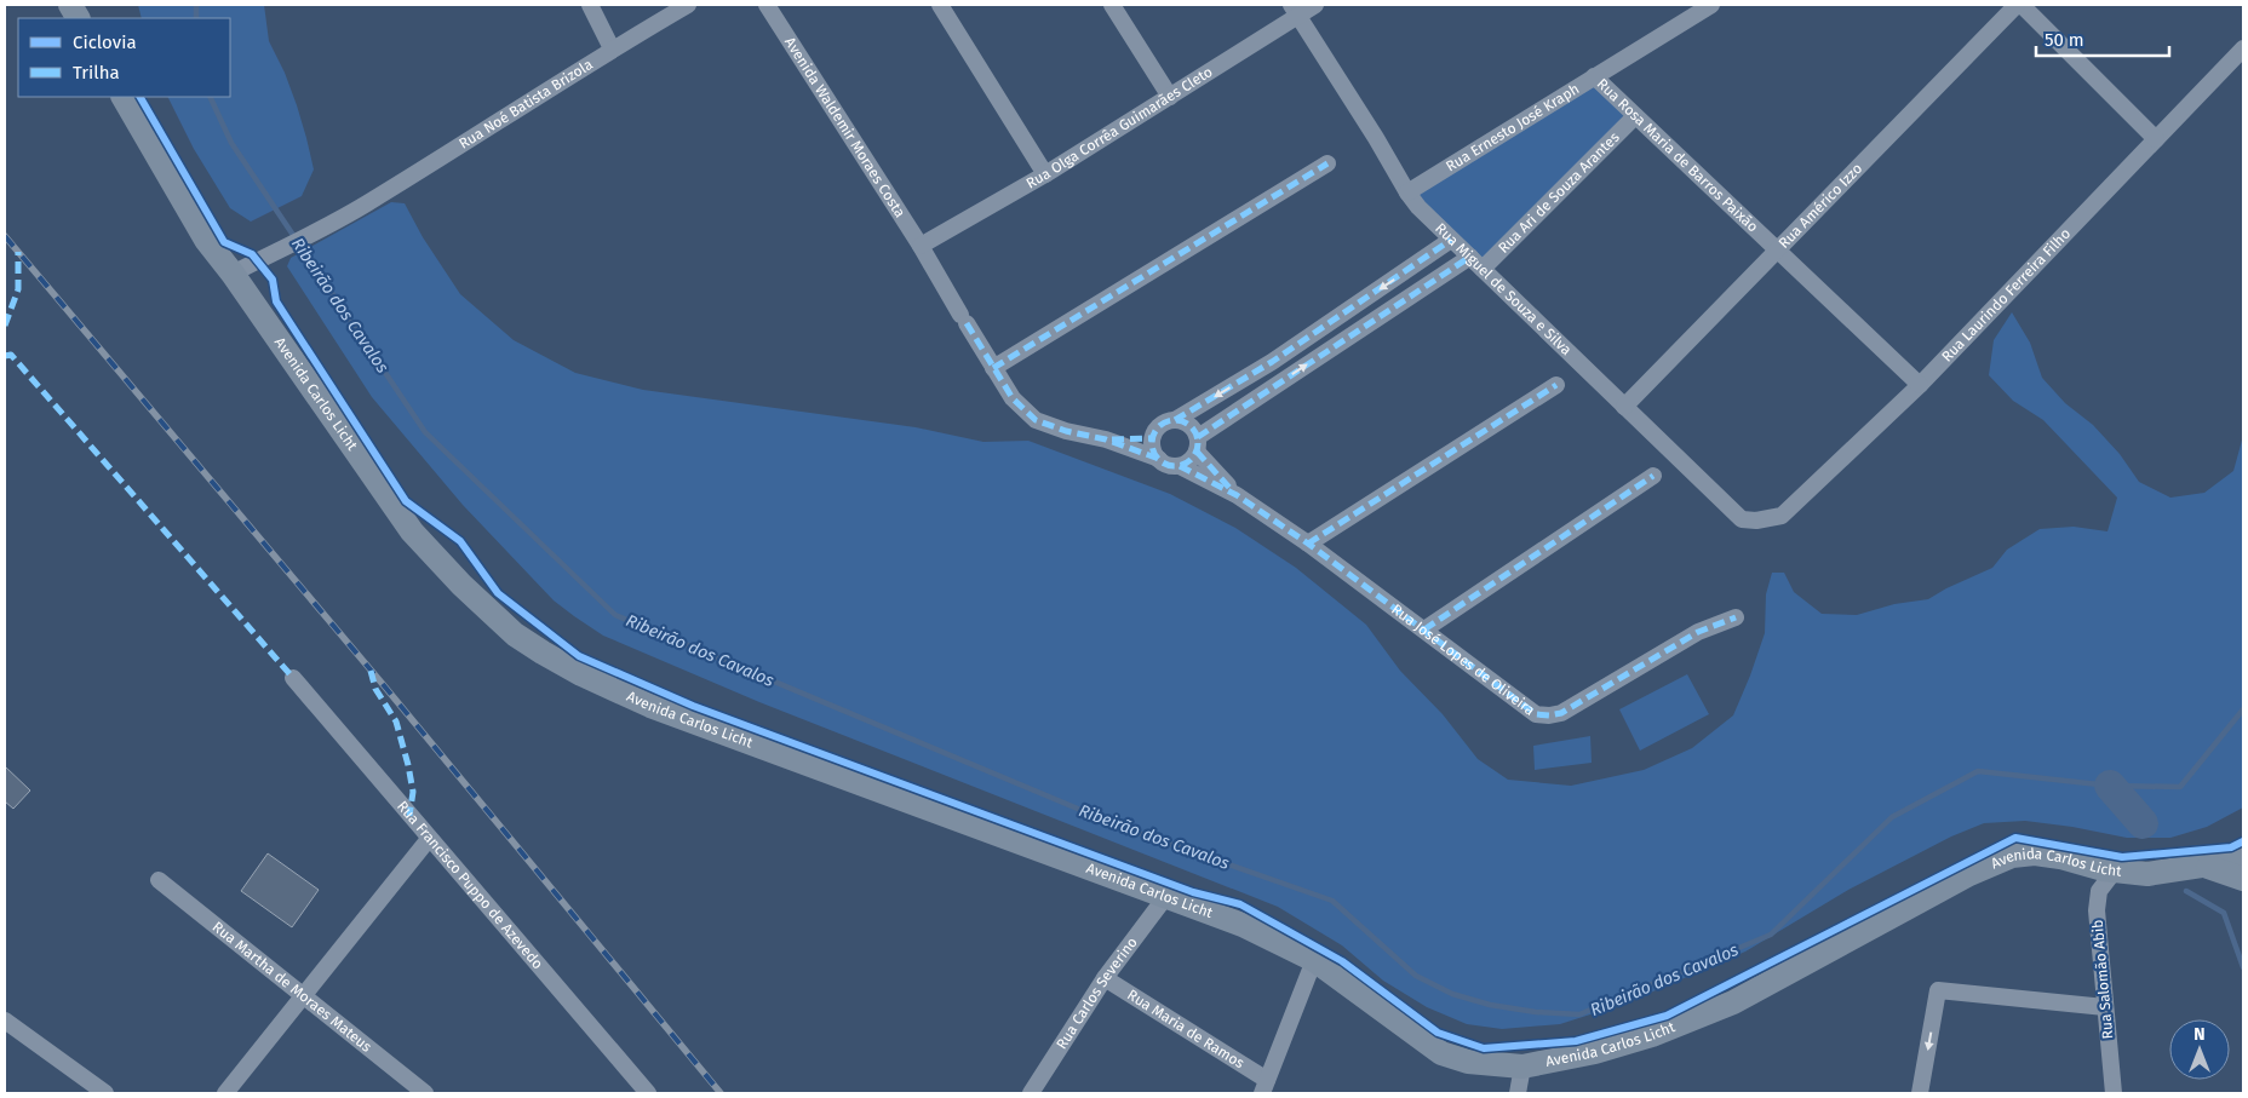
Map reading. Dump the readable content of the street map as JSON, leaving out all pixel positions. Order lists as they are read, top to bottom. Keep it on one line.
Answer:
{"streets":{"main road":["Avenida Carlos Licht"],"street":["Rua Noé Batista Brizola","Avenida Waldemir Moraes Costa","Rua Ernesto José Kraph","Rua Olga Corrêa Guimarães Cleto","Rua Rosa Maria de Barros Paixão","Rua Ari de Souza Arantes","Rua Américo Izzo","Rua Miguel de Souza e Silva","Rua Laurindo Ferreira Filho","Rua José Lopes de Oliveira","Rua Francisco Puppo de Azevedo","Rua Salomão Abib","Rua Martha de Moraes Mateus","Rua Carlos Severino","Rua Maria de Ramos"]},"crossings":[["Rua Noé Batista Brizola","Avenida Carlos Licht"],["Avenida Waldemir Moraes Costa","Rua Olga Corrêa Guimarães Cleto"],["Rua Ernesto José Kraph","Rua Rosa Maria de Barros Paixão"],["Rua Ernesto José Kraph","Rua Miguel de Souza e Silva"],["Rua Olga Corrêa Guimarães Cleto","Rua Miguel de Souza e Silva"],["Rua Rosa Maria de Barros Paixão","Rua Ari de Souza Arantes"],["Rua Rosa Maria de Barros Paixão","Rua Américo Izzo"],["Rua Rosa Maria de Barros Paixão","Rua Laurindo Ferreira Filho"],["Rua Ari de Souza Arantes","Rua Miguel de Souza e Silva"],["Rua Américo Izzo","Rua Miguel de Souza e Silva"],["Rua Miguel de Souza e Silva","Rua Laurindo Ferreira Filho"],["Avenida Carlos Licht","Rua Salomão Abib"],["Avenida Carlos Licht","Rua Carlos Severino"],["Rua Carlos Severino","Rua Maria de Ramos"]],"water":["Ribeirão dos Cavalos"],"legend":["Ciclovia","Trilha"],"scale_bar":"50 m","north":"top"}
